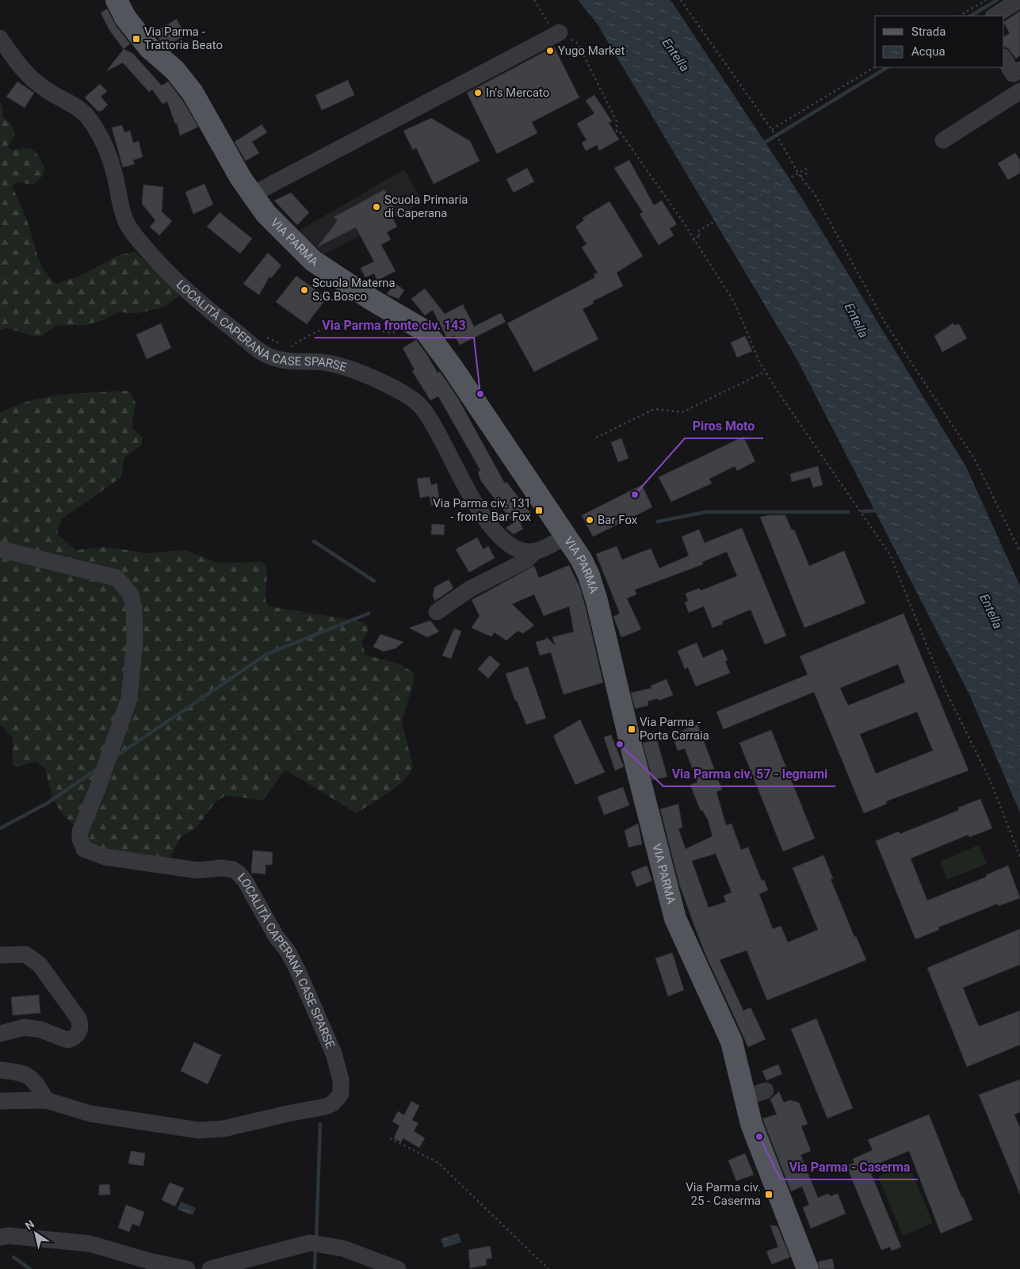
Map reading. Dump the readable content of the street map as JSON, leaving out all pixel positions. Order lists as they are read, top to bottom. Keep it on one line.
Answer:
{"streets":{"main road":["VIA PARMA"],"street":["LOCALITÀ CAPERANA CASE SPARSE"]},"water":["Entella"],"places":{"transit":["Via Parma - Trattoria Beato","Via Parma civ. 131 - fronte Bar Fox","Via Parma - Porta Carraia","Via Parma civ. 25 - Caserma"],"other":["Yugo Market","In's Mercato","Scuola Primaria di Caperana","Scuola Materna S.G.Bosco","Via Parma fronte civ. 143","Piros Moto","Bar Fox","Via Parma civ. 57 - legnami","Via Parma - Caserma"]},"legend":["Strada","Acqua"],"north":"top left"}
